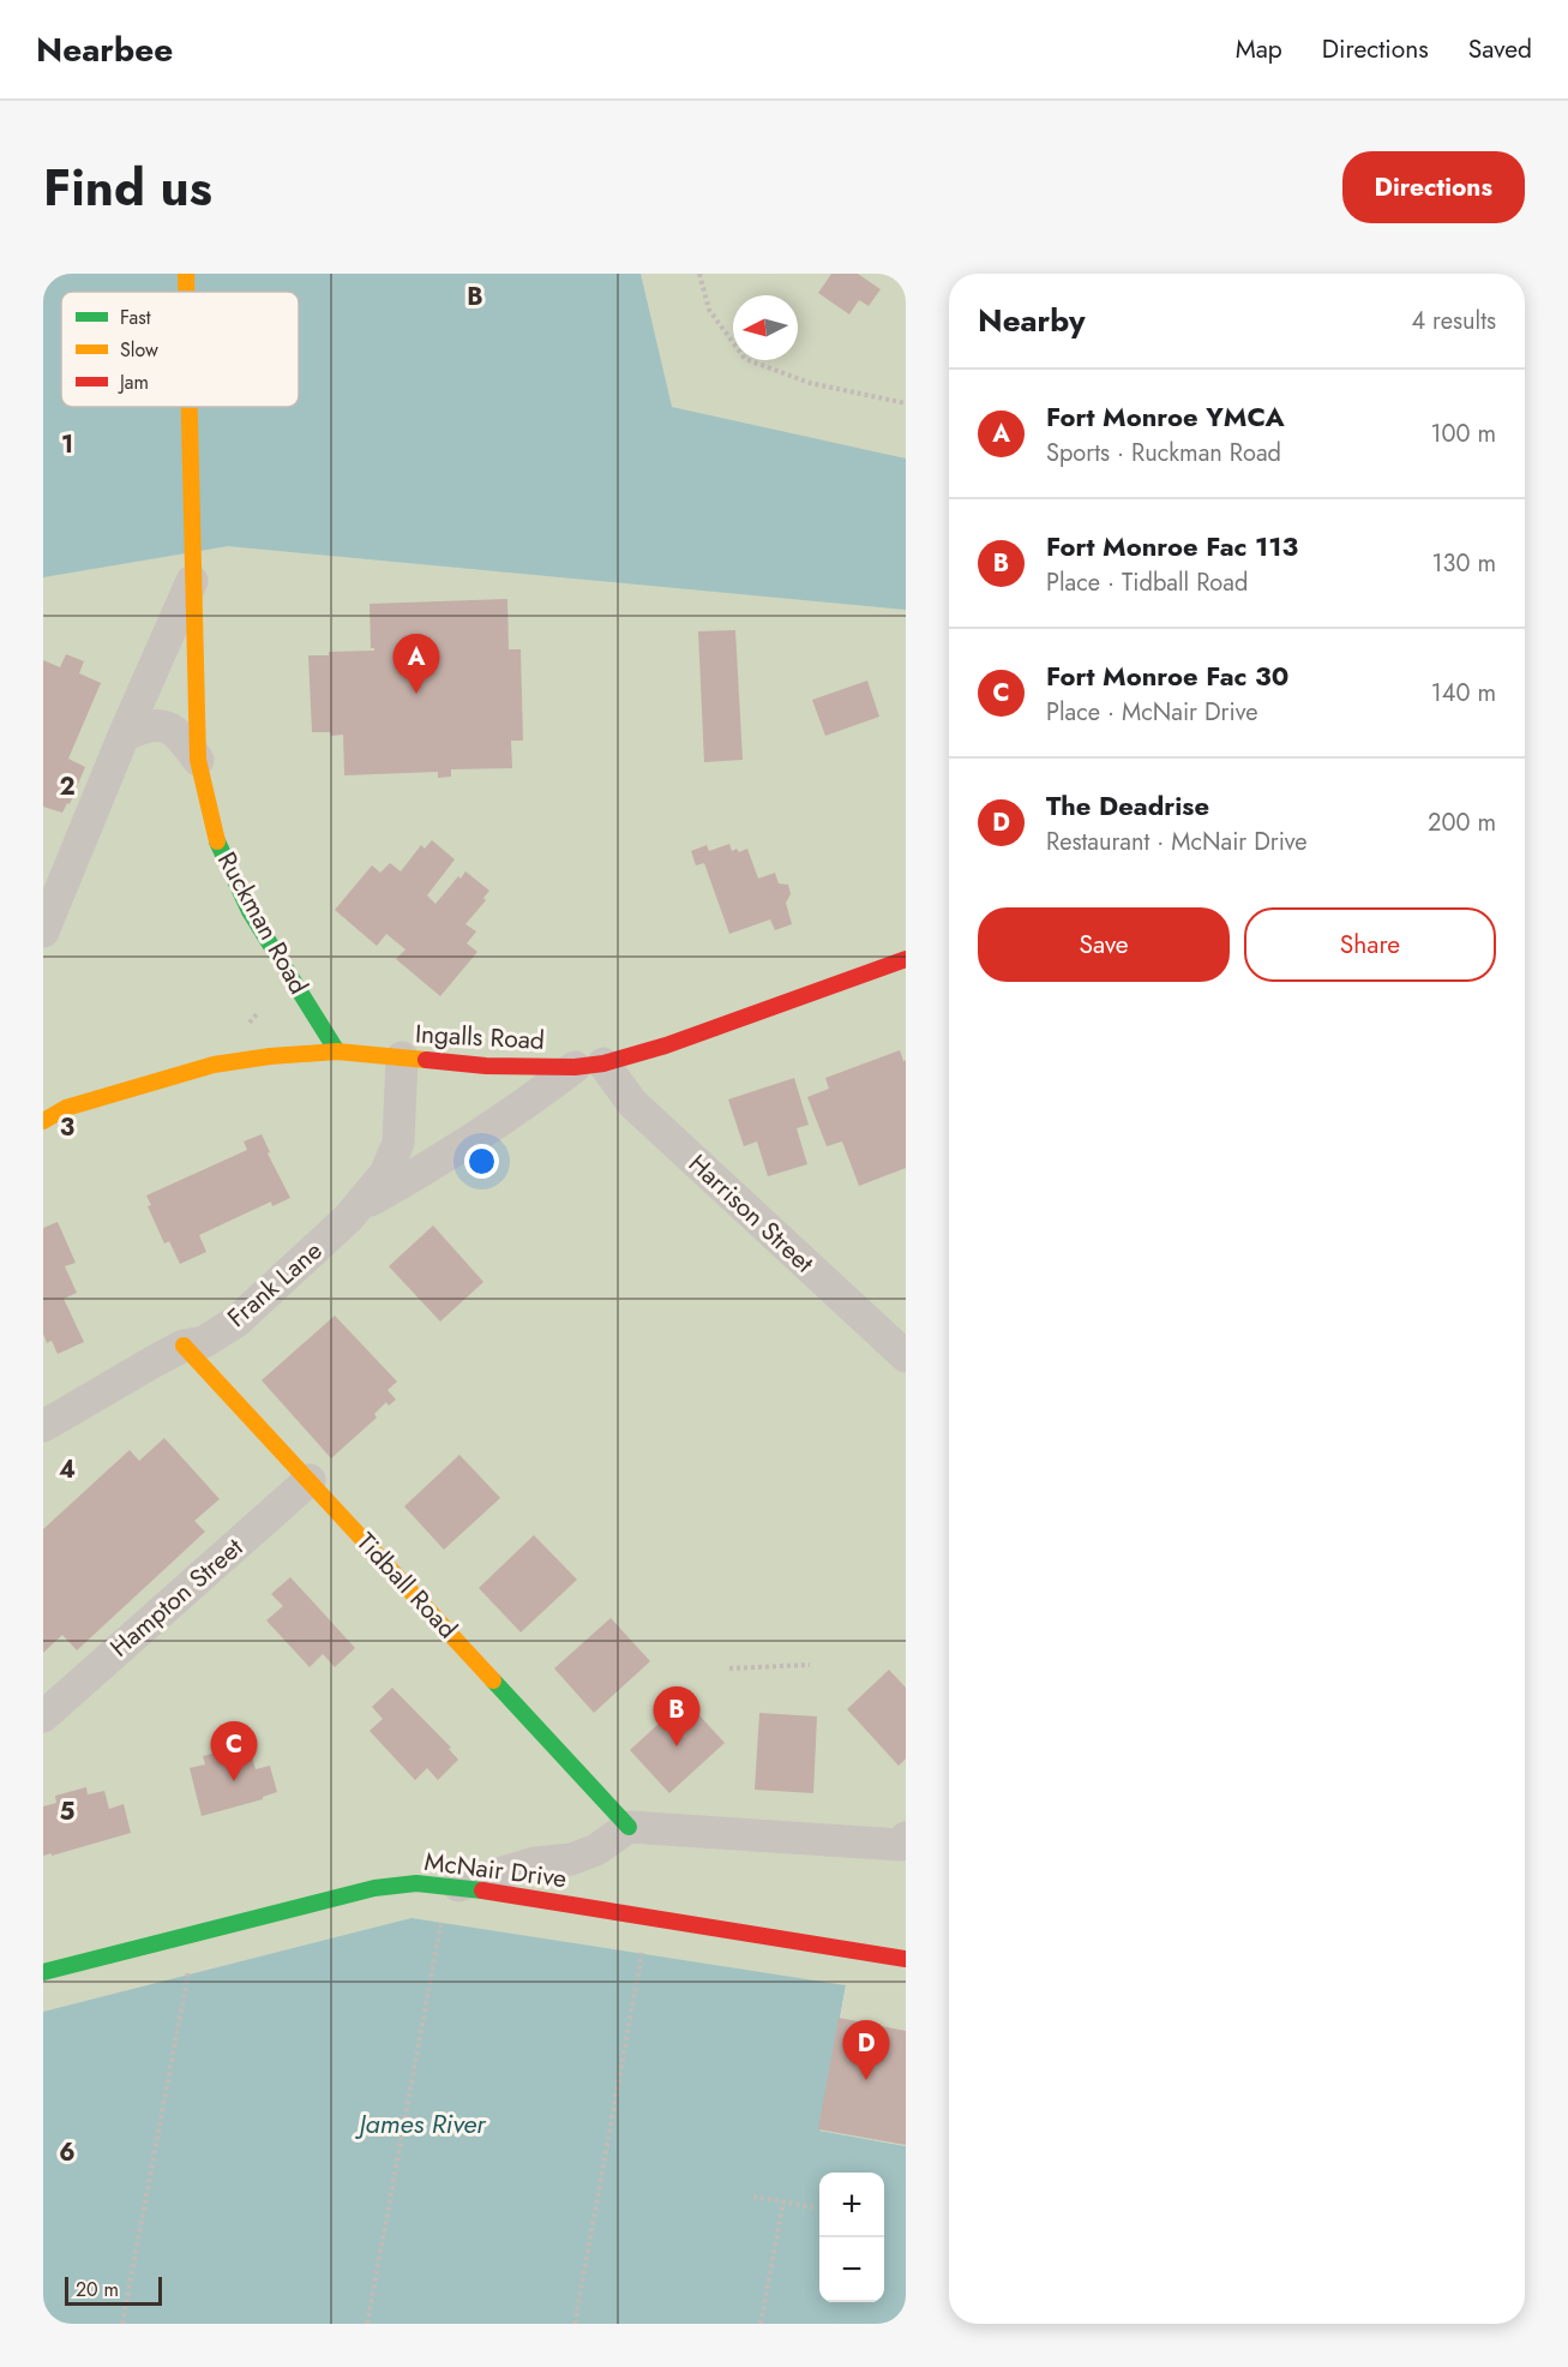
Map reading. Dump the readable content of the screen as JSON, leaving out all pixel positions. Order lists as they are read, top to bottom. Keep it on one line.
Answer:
{"streets":{"street":["Ruckman Road","Ingalls Road","Harrison Street","Frank Lane","Tidball Road","Hampton Street","McNair Drive"]},"crossings":[["Ruckman Road","Ingalls Road"],["Ingalls Road","Harrison Street"],["Ingalls Road","Frank Lane"],["Frank Lane","Tidball Road"],["Tidball Road","Hampton Street"]],"water":["James River"],"legend":["Fast","Slow","Jam"],"scale_bar":"20 m","north":"left","page":{"header":"Nearbee","nav":["Map","Directions","Saved"],"title":"Find us","buttons":["Directions",["Save","Share"]],"heading":["Nearby","4 results"],"list":[{"mark":"A","name":"Fort Monroe YMCA","note":"Sports · Ruckman Road","value":"100 m"},{"mark":"B","name":"Fort Monroe Fac 113","note":"Place · Tidball Road","value":"130 m"},{"mark":"C","name":"Fort Monroe Fac 30","note":"Place · McNair Drive","value":"140 m"},{"mark":"D","name":"The Deadrise","note":"Restaurant · McNair Drive","value":"200 m"}],"pins":["A","B","C","D"],"map_buttons":["+","−"],"scale":"20 m"},"grid":{"columns":["B"],"rows":["1","2","3","4","5","6"]}}
